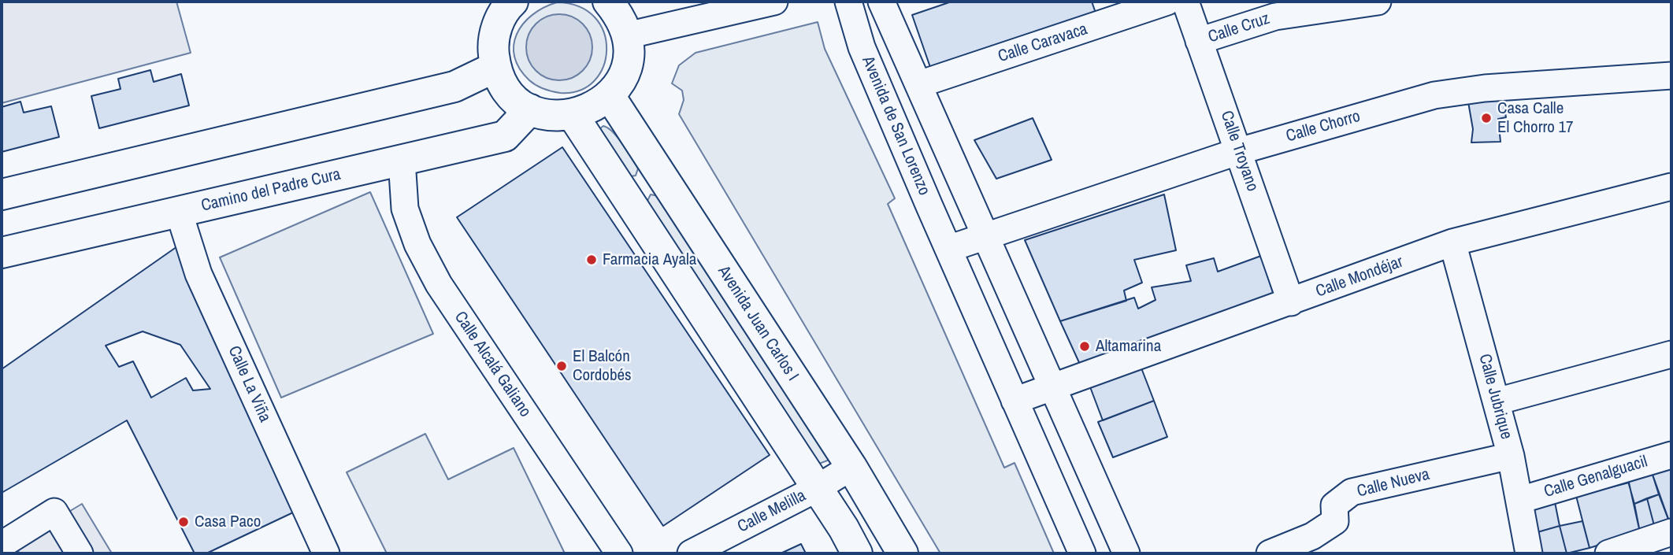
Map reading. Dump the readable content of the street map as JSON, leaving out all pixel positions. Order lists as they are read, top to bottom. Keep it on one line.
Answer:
{"streets":{"main road":["Camino del Padre Cura","Avenida Juan Carlos I"],"street":["Calle Cruz","Calle Caravaca","Avenida de San Lorenzo","Calle Chorro","Calle Troyano","Calle Mondéjar","Calle Alcalá Galiano","Calle La Viña","Calle Jubrique","Calle Genalguacil","Calle Nueva","Calle Melilla"]},"crossings":[["Calle Cruz","Calle Troyano"],["Calle Chorro","Calle Troyano"],["Calle Troyano","Calle Mondéjar"],["Camino del Padre Cura","Calle Alcalá Galiano"],["Camino del Padre Cura","Calle La Viña"],["Calle Mondéjar","Calle Jubrique"],["Avenida Juan Carlos I","Calle Melilla"],["Calle Jubrique","Calle Genalguacil"],["Calle Jubrique","Calle Nueva"]],"places":["Casa Calle El Chorro 17","Farmacia Ayala","Altamarina","El Balcón Cordobés","Casa Paco"]}
